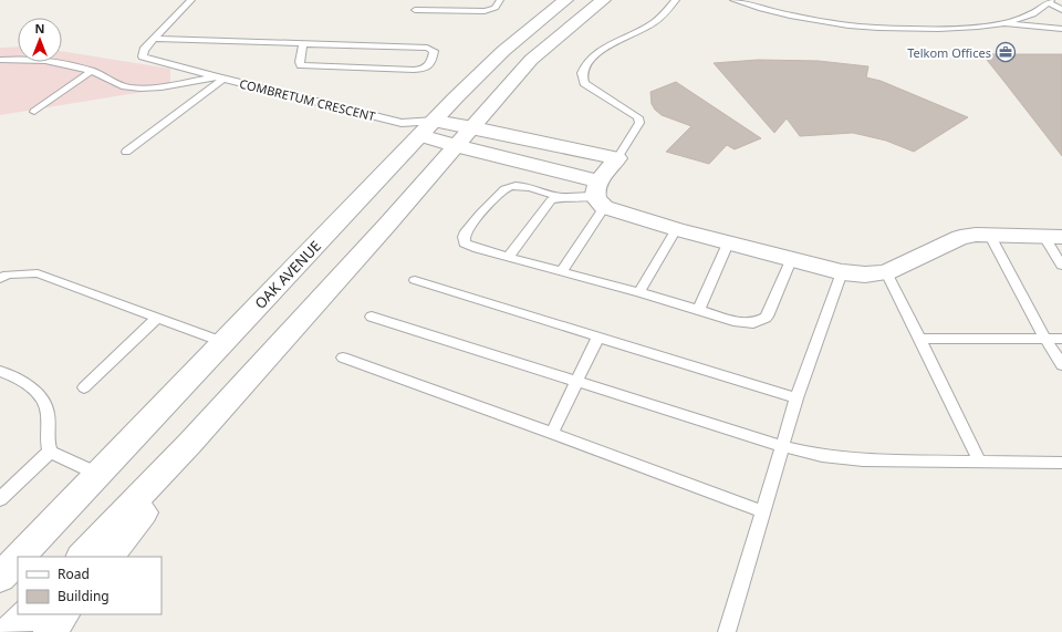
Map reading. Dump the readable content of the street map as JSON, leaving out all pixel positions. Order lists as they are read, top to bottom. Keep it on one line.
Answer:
{"streets":{"street":["OAK AVENUE"],"lane":["COMBRETUM CRESCENT"]},"crossings":[["COMBRETUM CRESCENT","OAK AVENUE"]],"places":{"office":["Telkom Offices"]},"legend":["Road","Building"],"north":"top"}
